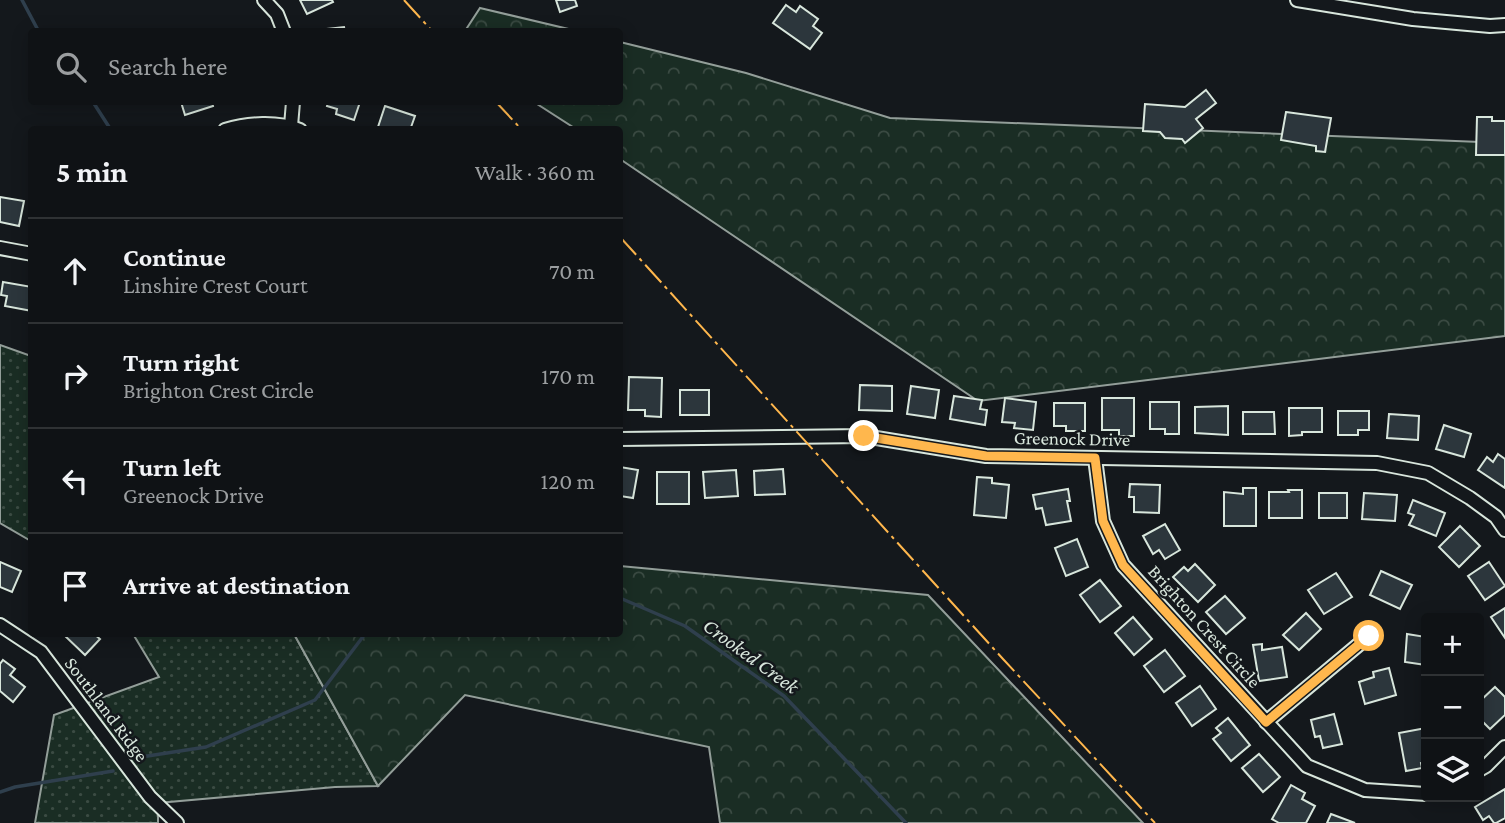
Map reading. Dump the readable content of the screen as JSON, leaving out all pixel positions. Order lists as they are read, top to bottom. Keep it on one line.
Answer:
{"streets":{"street":["Greenock Drive","Brighton Crest Circle","Southland Ridge"]},"crossings":[["Greenock Drive","Brighton Crest Circle"]],"water":["Crooked Creek"],"page":{"search":"Search here","heading":["5 min","Walk · 360 m"],"list":[["Continue","Linshire Crest Court","70 m"],["Turn right","Brighton Crest Circle","170 m"],["Turn left","Greenock Drive","120 m"],"Arrive at destination"],"map_buttons":["+","−"]}}
